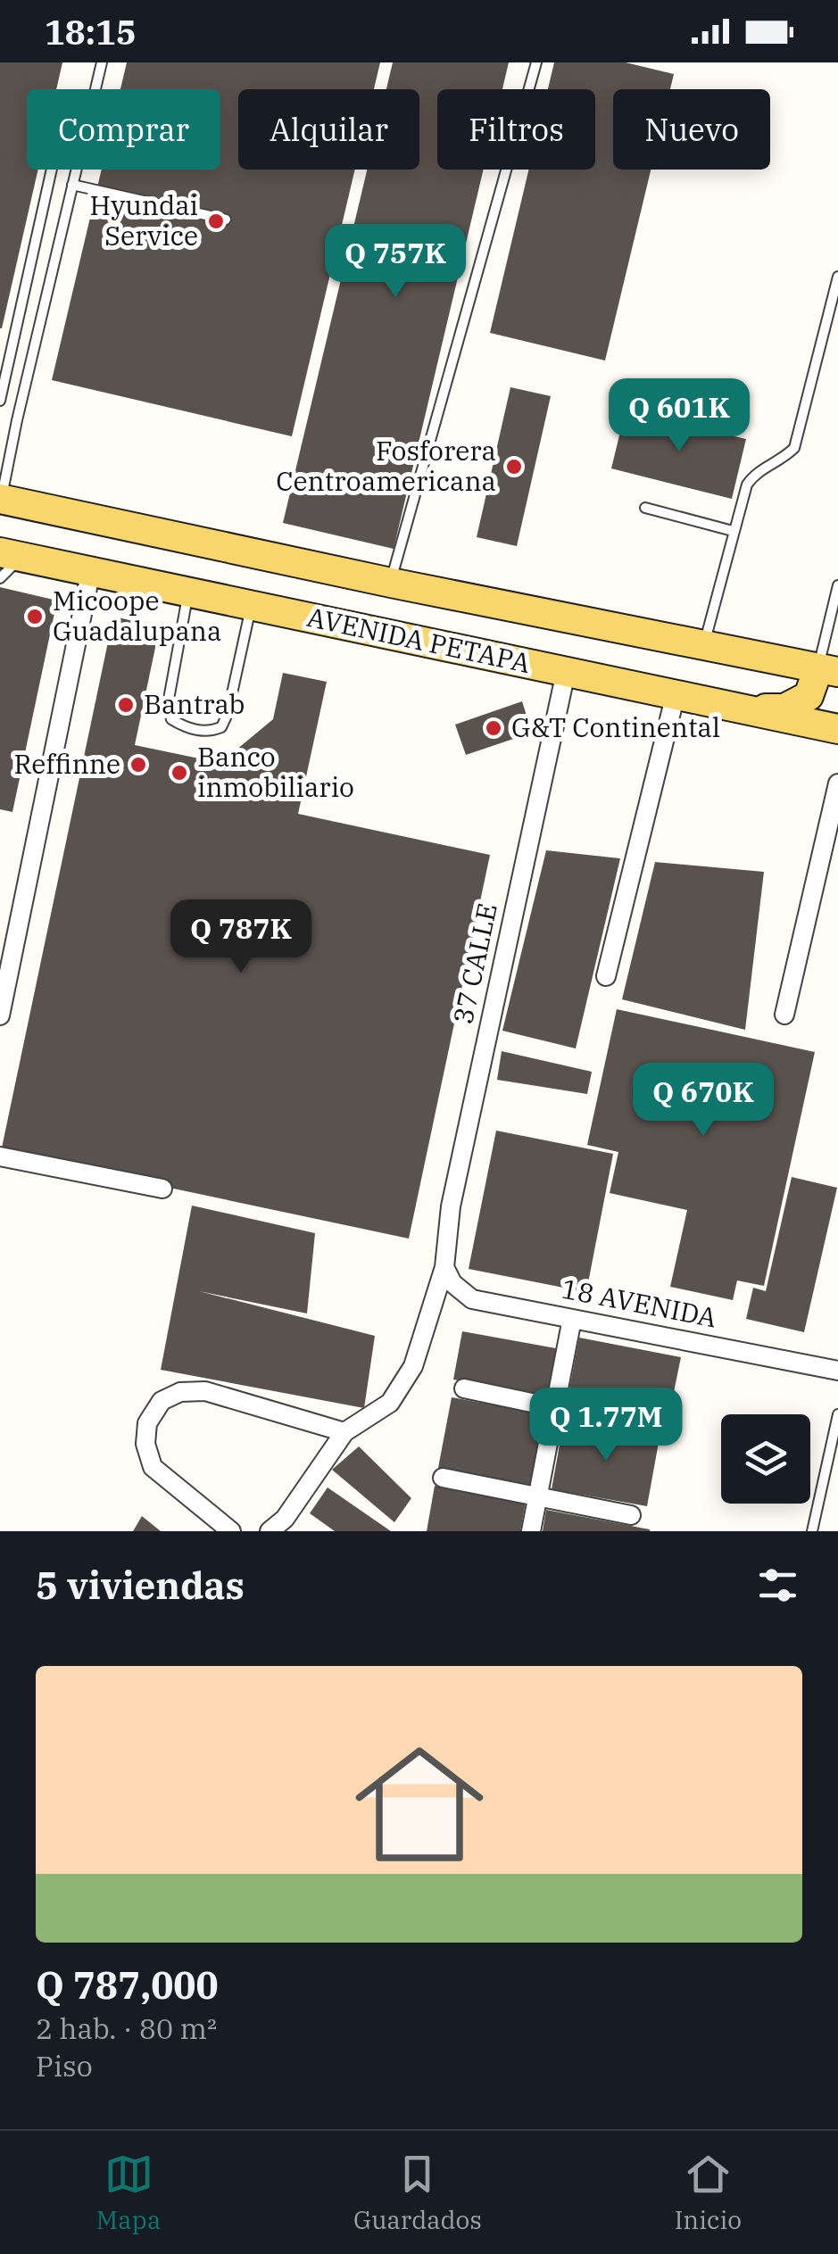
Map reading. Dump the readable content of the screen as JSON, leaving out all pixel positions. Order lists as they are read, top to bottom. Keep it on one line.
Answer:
{"streets":{"main road":["AVENIDA PETAPA"],"street":["37 CALLE","18 AVENIDA"]},"crossings":[["AVENIDA PETAPA","37 CALLE"],["37 CALLE","18 AVENIDA"]],"places":["Hyundai Service","Fosforera Centroamericana","Micoope Guadalupana","Bantrab","G&T Continental","Reffinne","Banco inmobiliario"],"page":{"status":"18:15","chip":["Comprar","Alquilar","Filtros","Nuevo"],"price":["Q 757K","Q 601K","Q 787K","Q 670K","Q 1.77M"],"heading":"5 viviendas","list":[{"name":"Q 787,000","note":"2 hab. · 80 m² · Piso"}],"tabs":["Mapa","Guardados","Inicio"]}}
